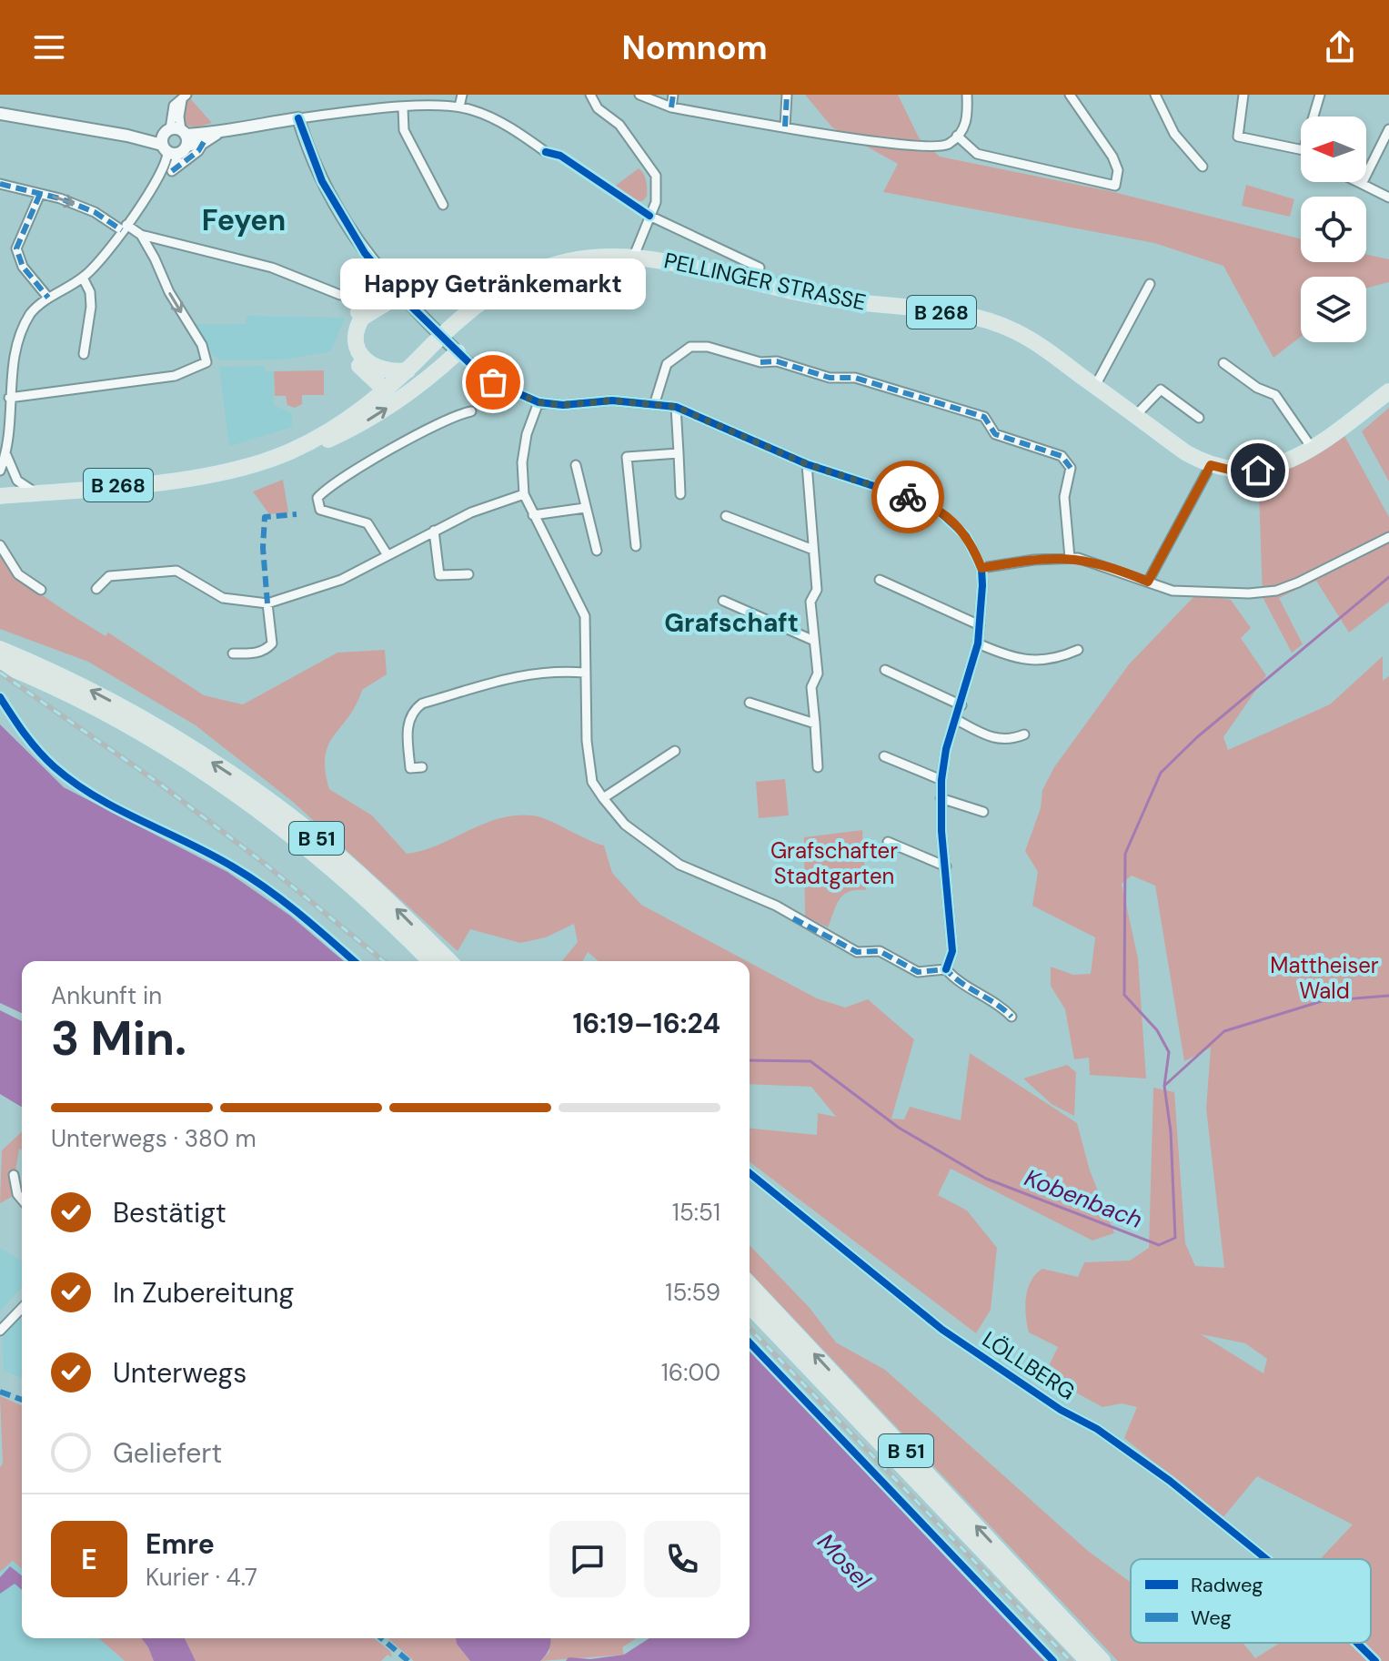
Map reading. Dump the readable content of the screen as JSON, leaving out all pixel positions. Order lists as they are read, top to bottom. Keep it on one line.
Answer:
{"streets":{"main road":["PELLINGER STRASSE","B 268","B 51"],"street":["LÖLLBERG"]},"crossings":[["PELLINGER STRASSE","B 268"]],"districts":["Feyen","Grafschaft"],"water":["Kobenbach","Mosel"],"parks":["Grafschafter Stadtgarten","Mattheiser Wald"],"places":["Happy Getränkemarkt"],"legend":["Radweg","Weg"],"north":"left","page":{"header":"Nomnom","bubble":"Happy Getränkemarkt","heading":["3 Min.","Ankunft in","16:19–16:24"],"panel":["Emre","Kurier · 4.7"],"bar":"Unterwegs · 380 m","list":[["Bestätigt","15:51"],["In Zubereitung","15:59"],["Unterwegs","16:00"],"Geliefert"],"round":"E"}}
